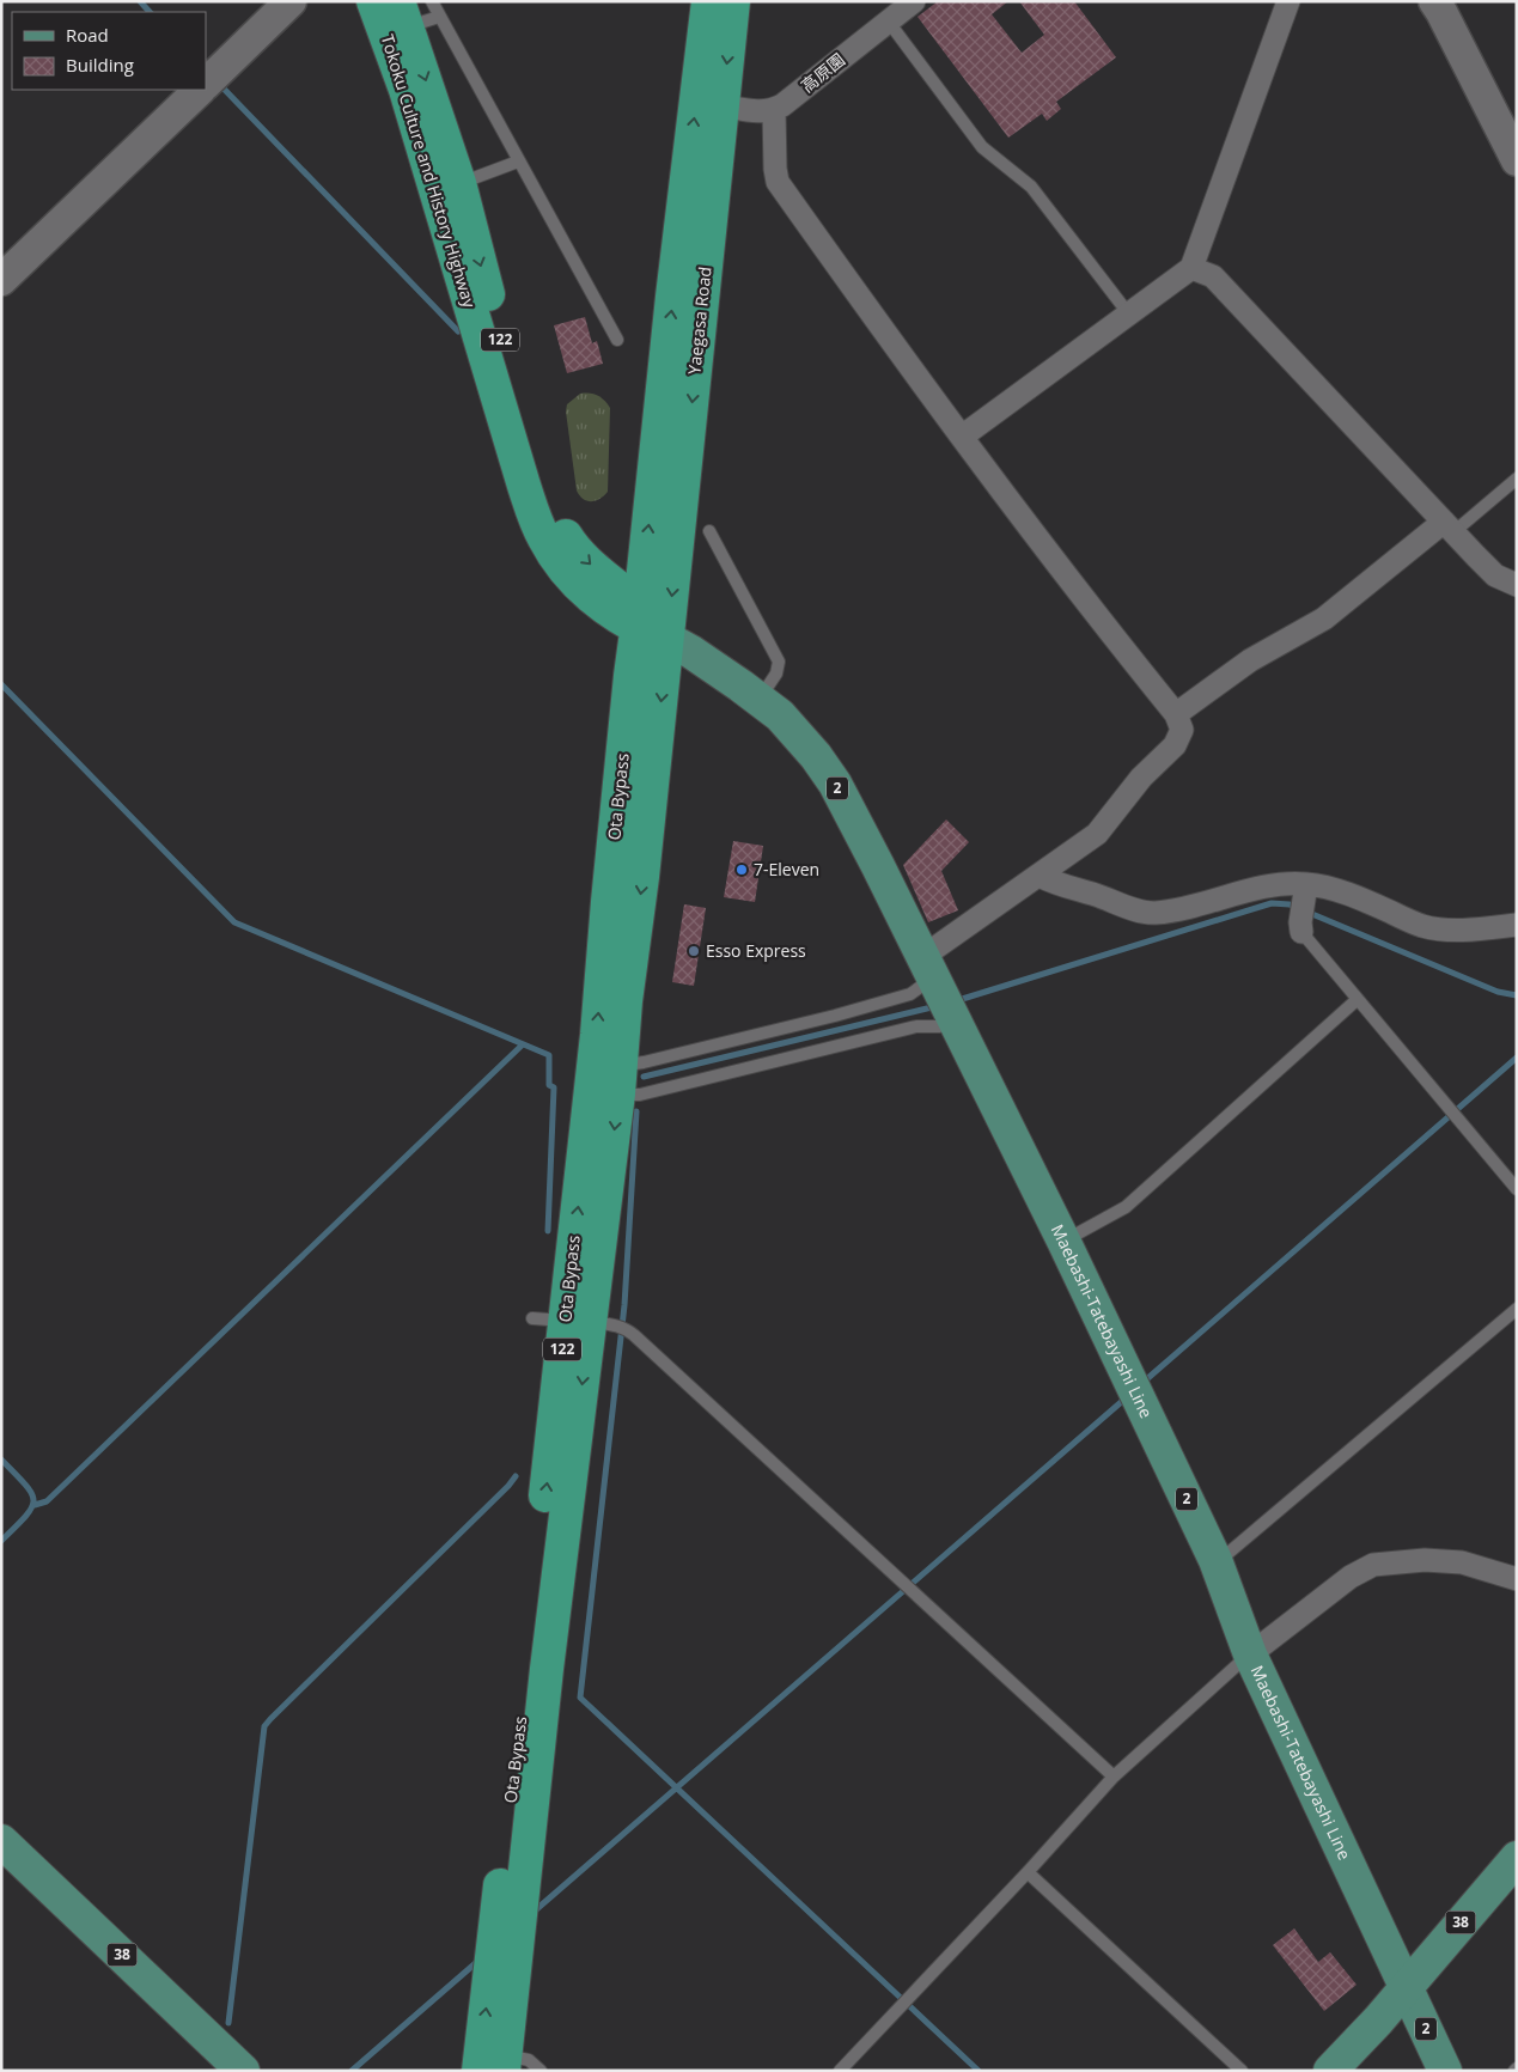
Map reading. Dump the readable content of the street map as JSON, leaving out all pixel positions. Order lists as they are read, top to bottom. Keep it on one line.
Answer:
{"streets":{"highway":["Tokoku Culture and History Highway","Yaegasa Road","122","Ota Bypass"],"main road":["2","Maebashi-Tatebayashi Line","38"],"street":["高原園"]},"crossings":[["Tokoku Culture and History Highway","Yaegasa Road"],["Tokoku Culture and History Highway","Ota Bypass"],["Tokoku Culture and History Highway","Maebashi-Tatebayashi Line"],["Yaegasa Road","Ota Bypass"],["Yaegasa Road","Maebashi-Tatebayashi Line"],["Ota Bypass","Maebashi-Tatebayashi Line"],["Maebashi-Tatebayashi Line","38"]],"places":["7-Eleven","Esso Express"],"legend":["Road","Building"]}
